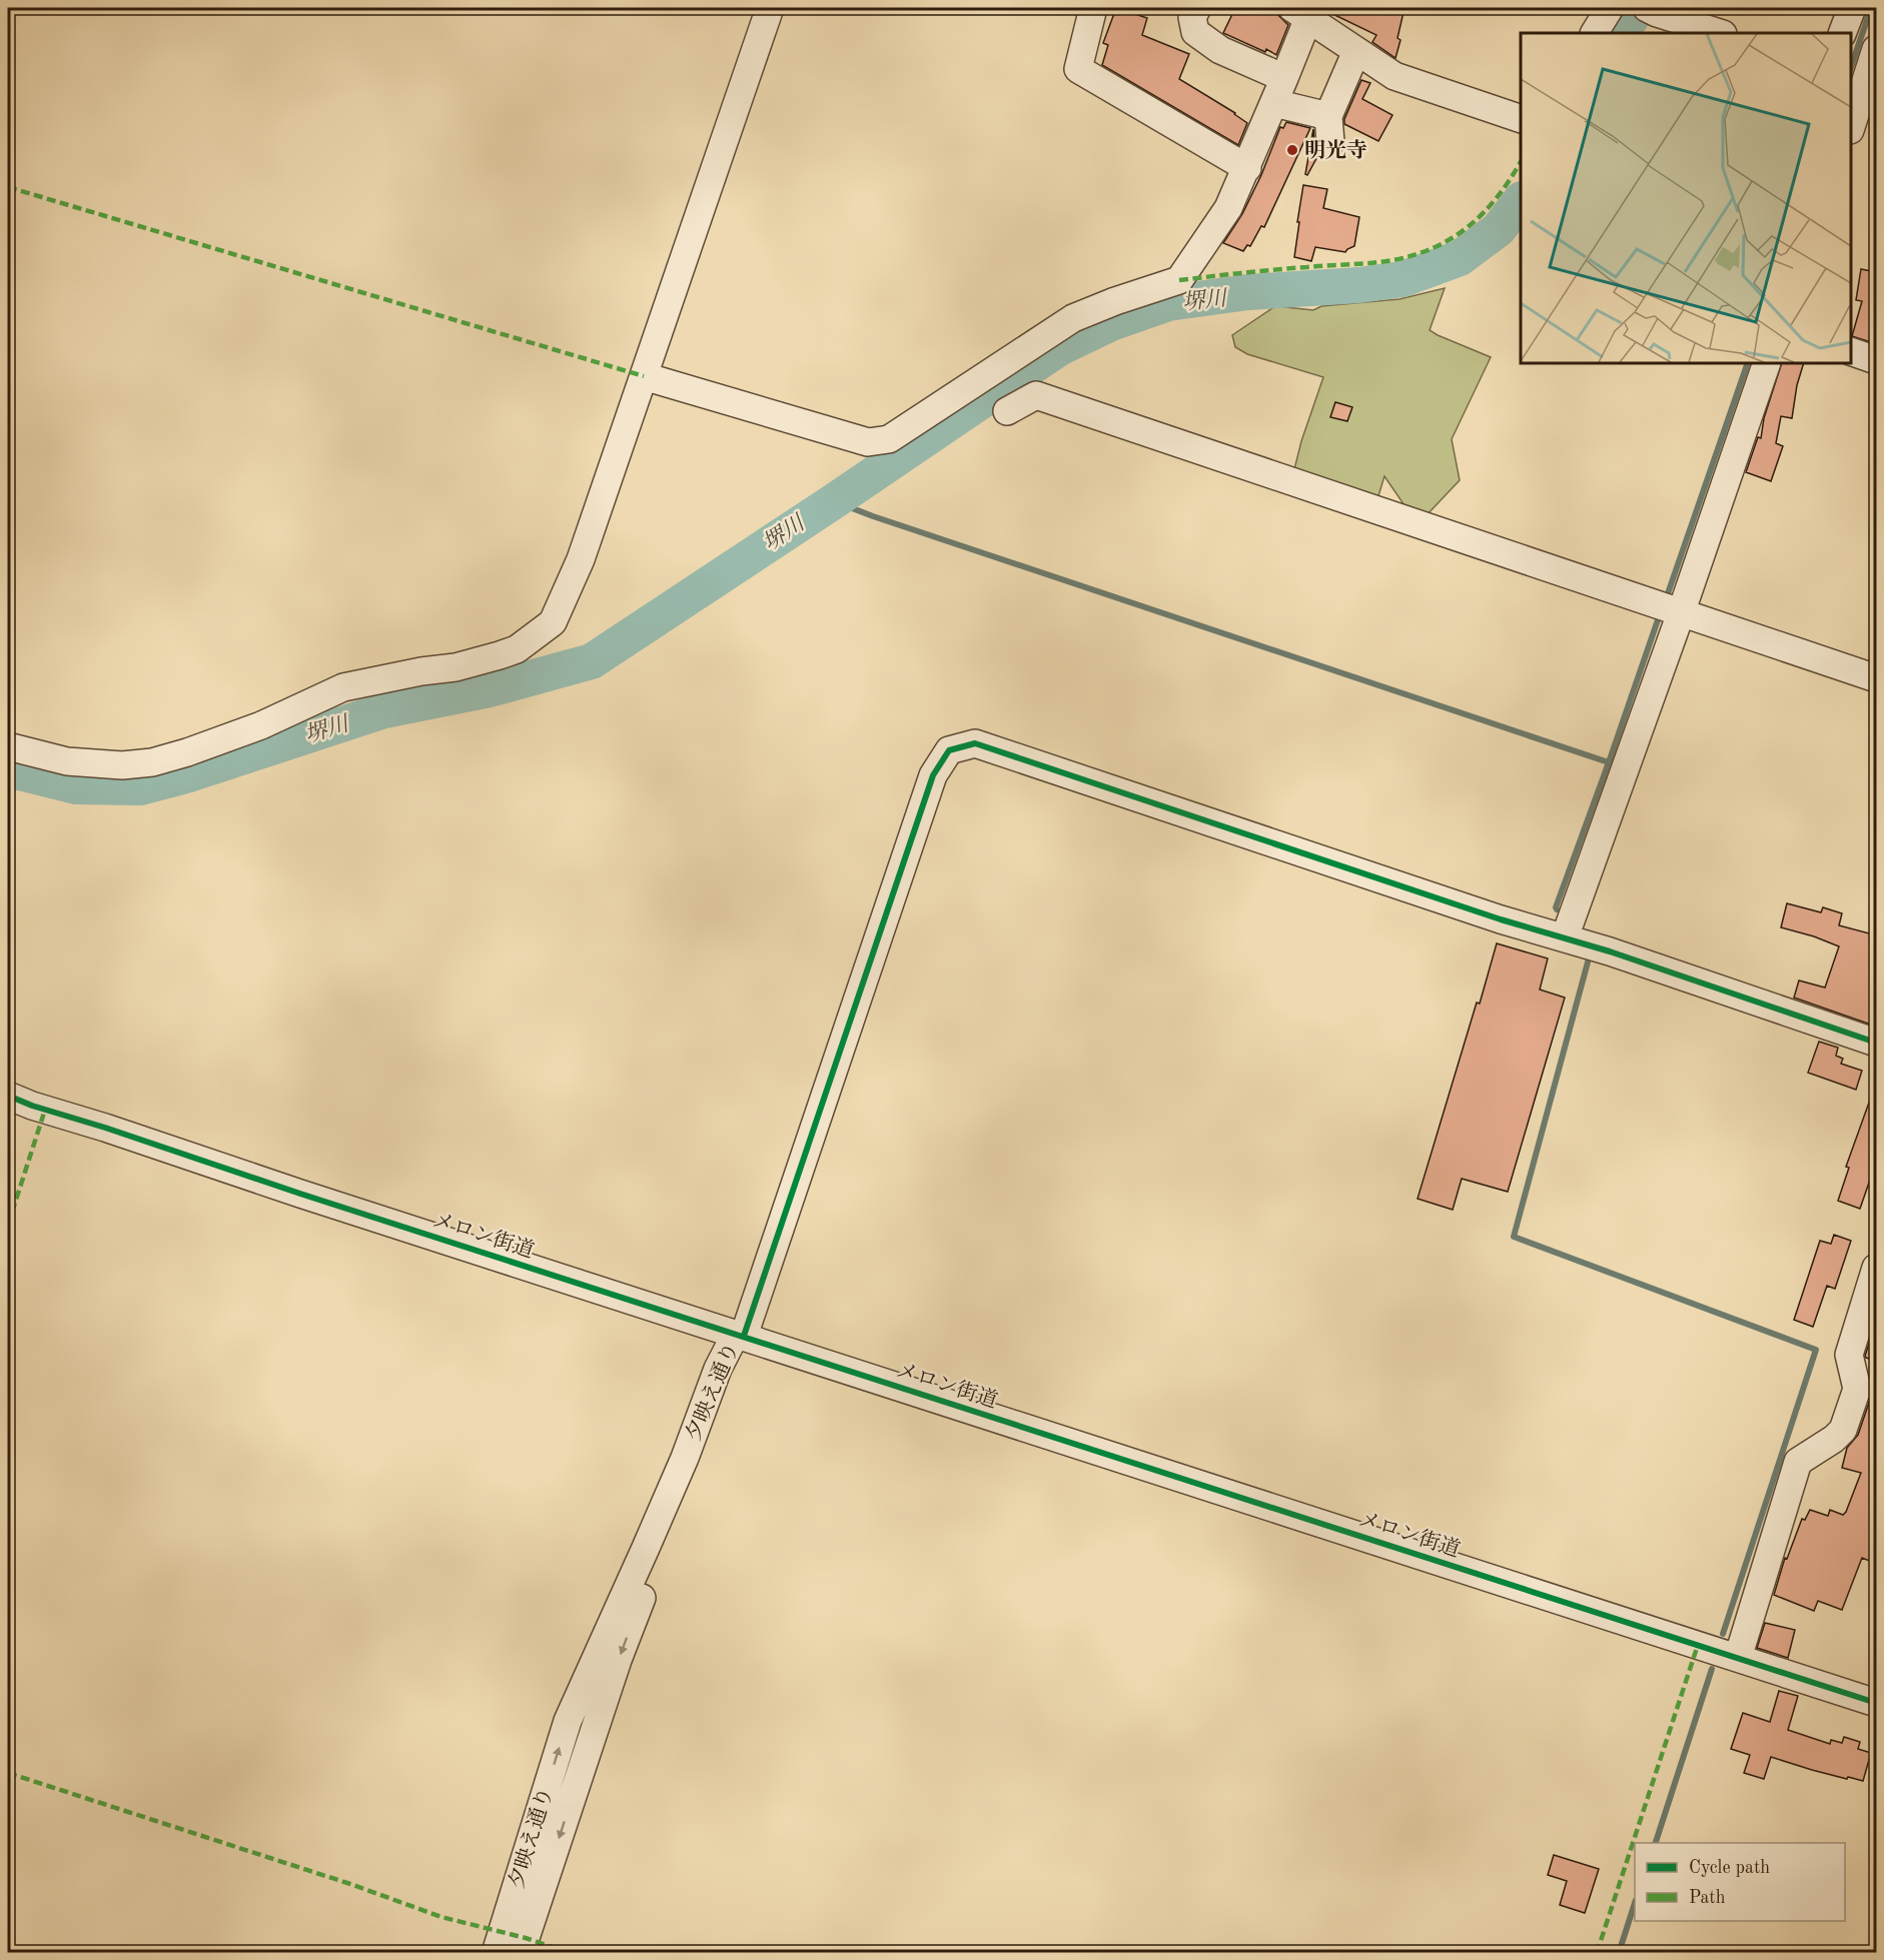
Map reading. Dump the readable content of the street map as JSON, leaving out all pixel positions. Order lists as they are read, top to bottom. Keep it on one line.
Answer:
{"streets":{"street":["メロン街道","夕映え通り"]},"crossings":[["メロン街道","夕映え通り"]],"water":["堺川"],"places":["明光寺"],"legend":["Cycle path","Path"]}
